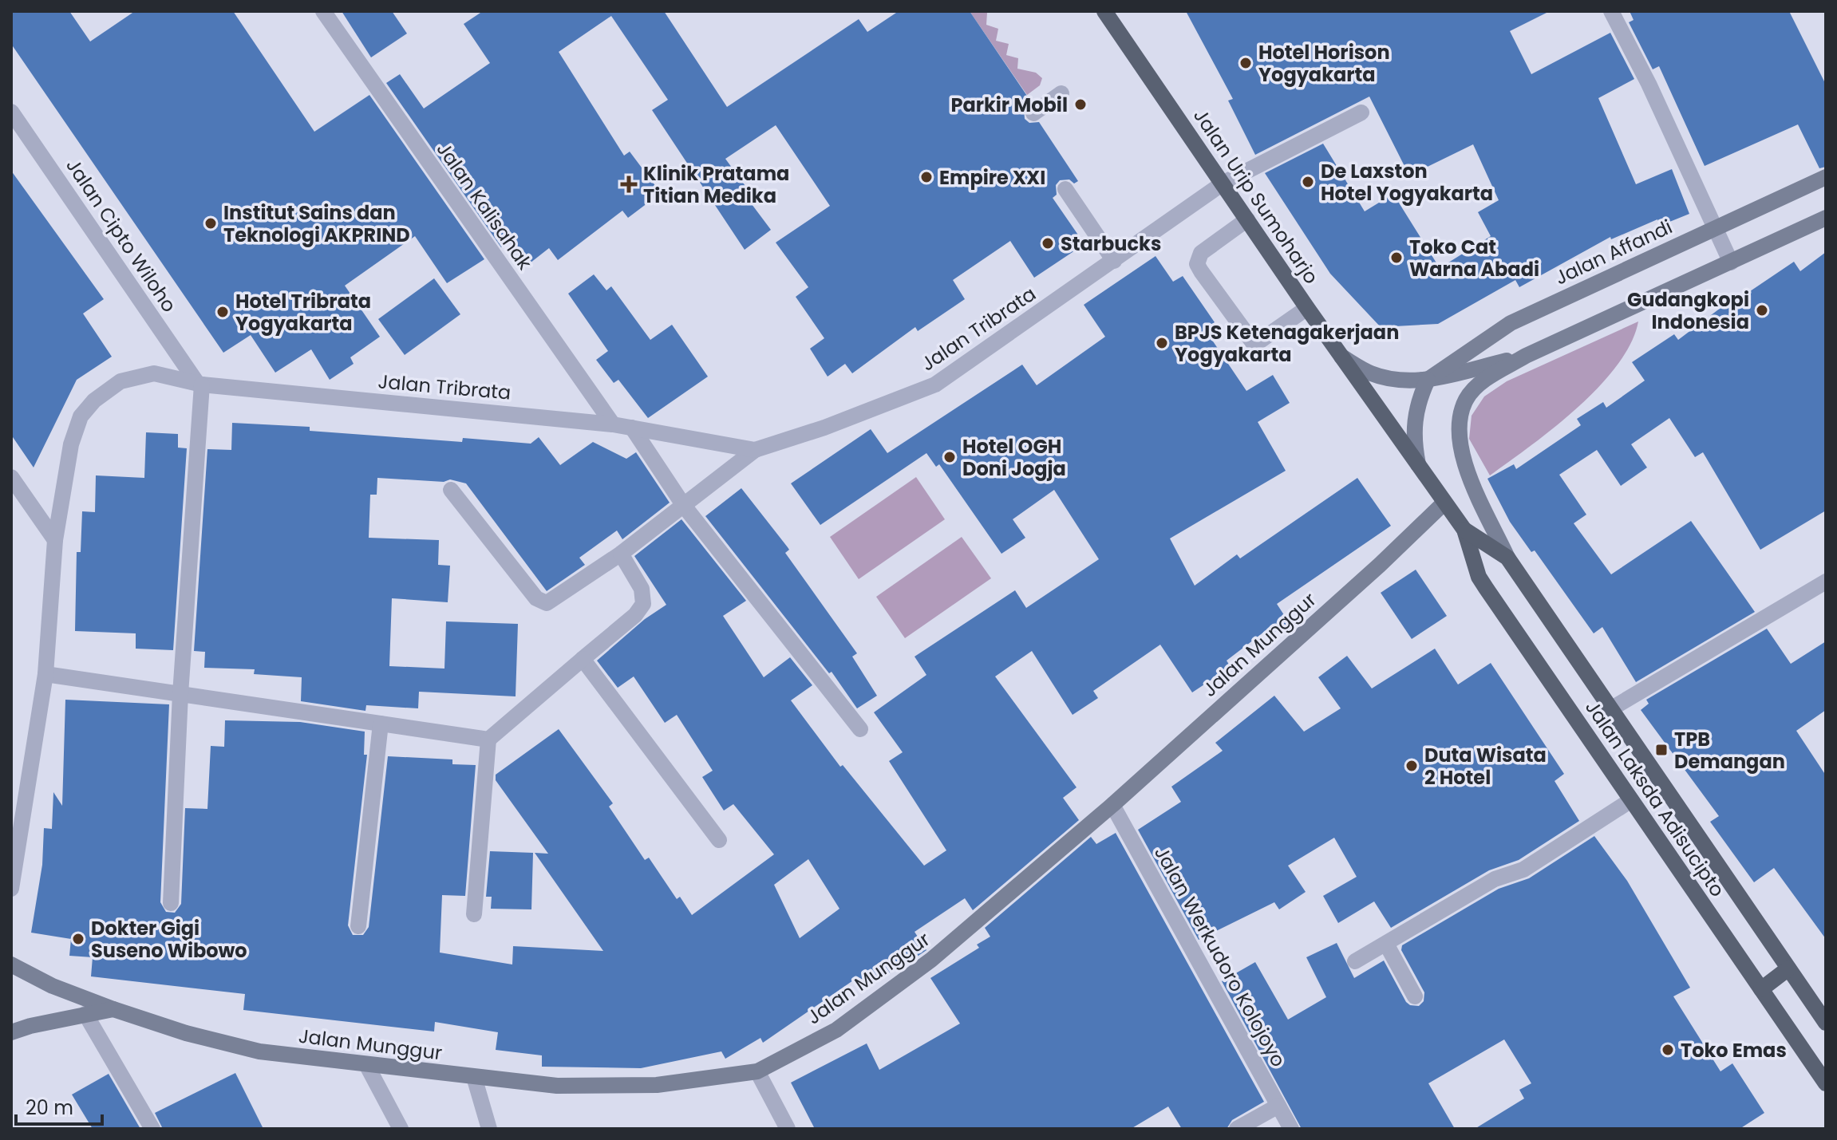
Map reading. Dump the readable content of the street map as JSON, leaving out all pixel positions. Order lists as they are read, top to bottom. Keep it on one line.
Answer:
{"streets":{"main road":["Jalan Urip Sumoharjo","Jalan Affandi","Jalan Munggur","Jalan Laksda Adisucipto"],"street":["Jalan Kalisahak","Jalan Cipto Wiloho","Jalan Tribrata","Jalan Werkudoro Kolojoyo"]},"crossings":[["Jalan Urip Sumoharjo","Jalan Tribrata"],["Jalan Urip Sumoharjo","Jalan Laksda Adisucipto"],["Jalan Kalisahak","Jalan Tribrata"],["Jalan Cipto Wiloho","Jalan Tribrata"],["Jalan Munggur","Jalan Laksda Adisucipto"],["Jalan Munggur","Jalan Werkudoro Kolojoyo"]],"places":{"other":["Hotel Horison Yogyakarta","Parkir Mobil","Empire XXI","De Laxston Hotel Yogyakarta","Institut Sains dan Teknologi AKPRIND","Starbucks","Toko Cat Warna Abadi","Gudangkopi Indonesia","Hotel Tribrata Yogyakarta","BPJS Ketenagakerjaan Yogyakarta","Hotel OGH Doni Jogja","Duta Wisata 2 Hotel","Dokter Gigi Suseno Wibowo","Toko Emas"],"health":["Klinik Pratama Titian Medika"],"transit":["TPB Demangan"]},"scale_bar":"20 m"}
